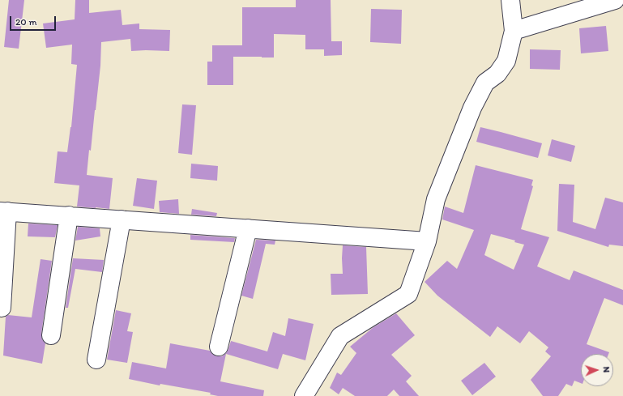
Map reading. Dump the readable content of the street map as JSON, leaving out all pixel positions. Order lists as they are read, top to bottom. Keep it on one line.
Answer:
{"scale_bar":"20 m","north":"right"}
